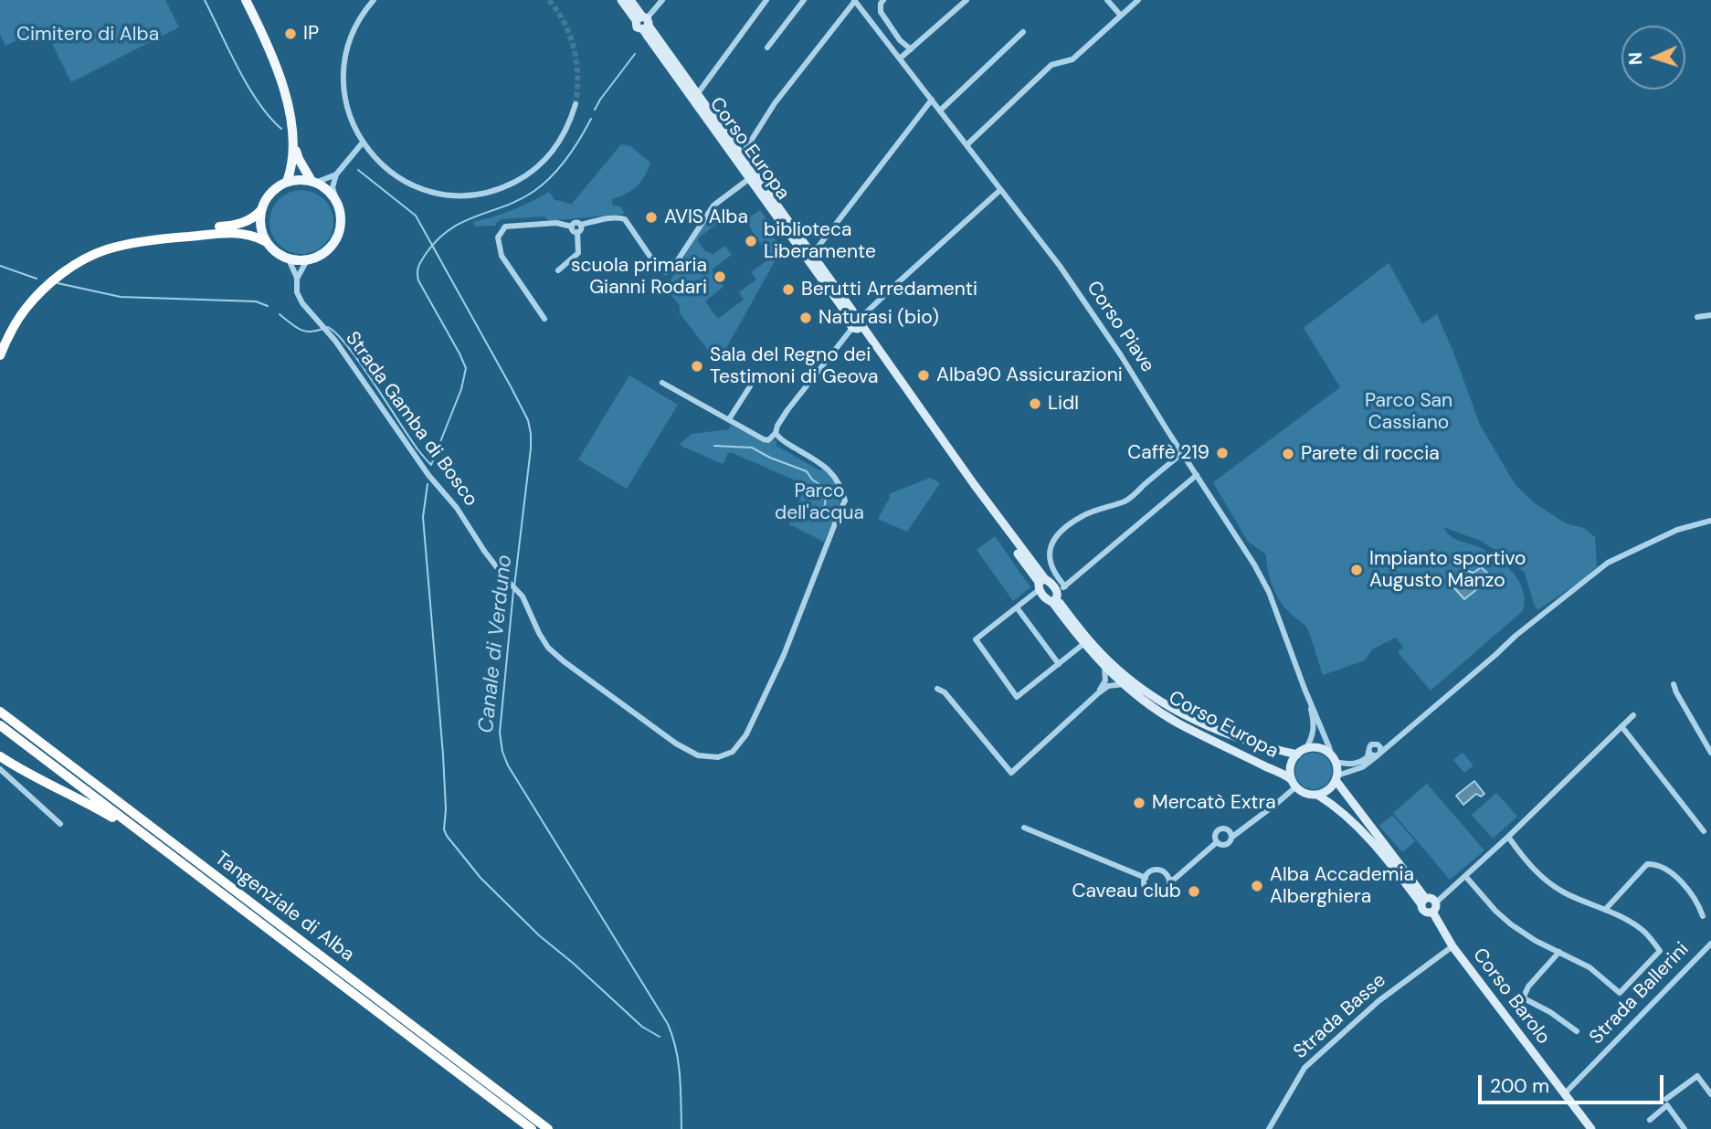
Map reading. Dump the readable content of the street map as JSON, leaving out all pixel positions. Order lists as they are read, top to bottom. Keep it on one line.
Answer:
{"streets":{"highway":["Tangenziale di Alba"],"main road":["Corso Europa","Corso Barolo"],"street":["Corso Piave","Strada Gamba di Bosco","Strada Ballerini","Strada Basse"]},"crossings":[["Strada Ballerini","Corso Barolo"],["Corso Barolo","Strada Basse"]],"water":["Canale di Verduno"],"parks":["Cimitero di Alba","Parco San Cassiano","Parco dell'acqua"],"places":["IP","AVIS Alba","biblioteca Liberamente","scuola primaria Gianni Rodari","Berutti Arredamenti","Naturasi (bio)","Sala del Regno dei Testimoni di Geova","Alba90 Assicurazioni","Lidl","Caffè 219","Parete di roccia","Impianto sportivo Augusto Manzo","Mercatò Extra","Alba Accademia Alberghiera","Caveau club"],"scale_bar":"200 m","north":"left"}
